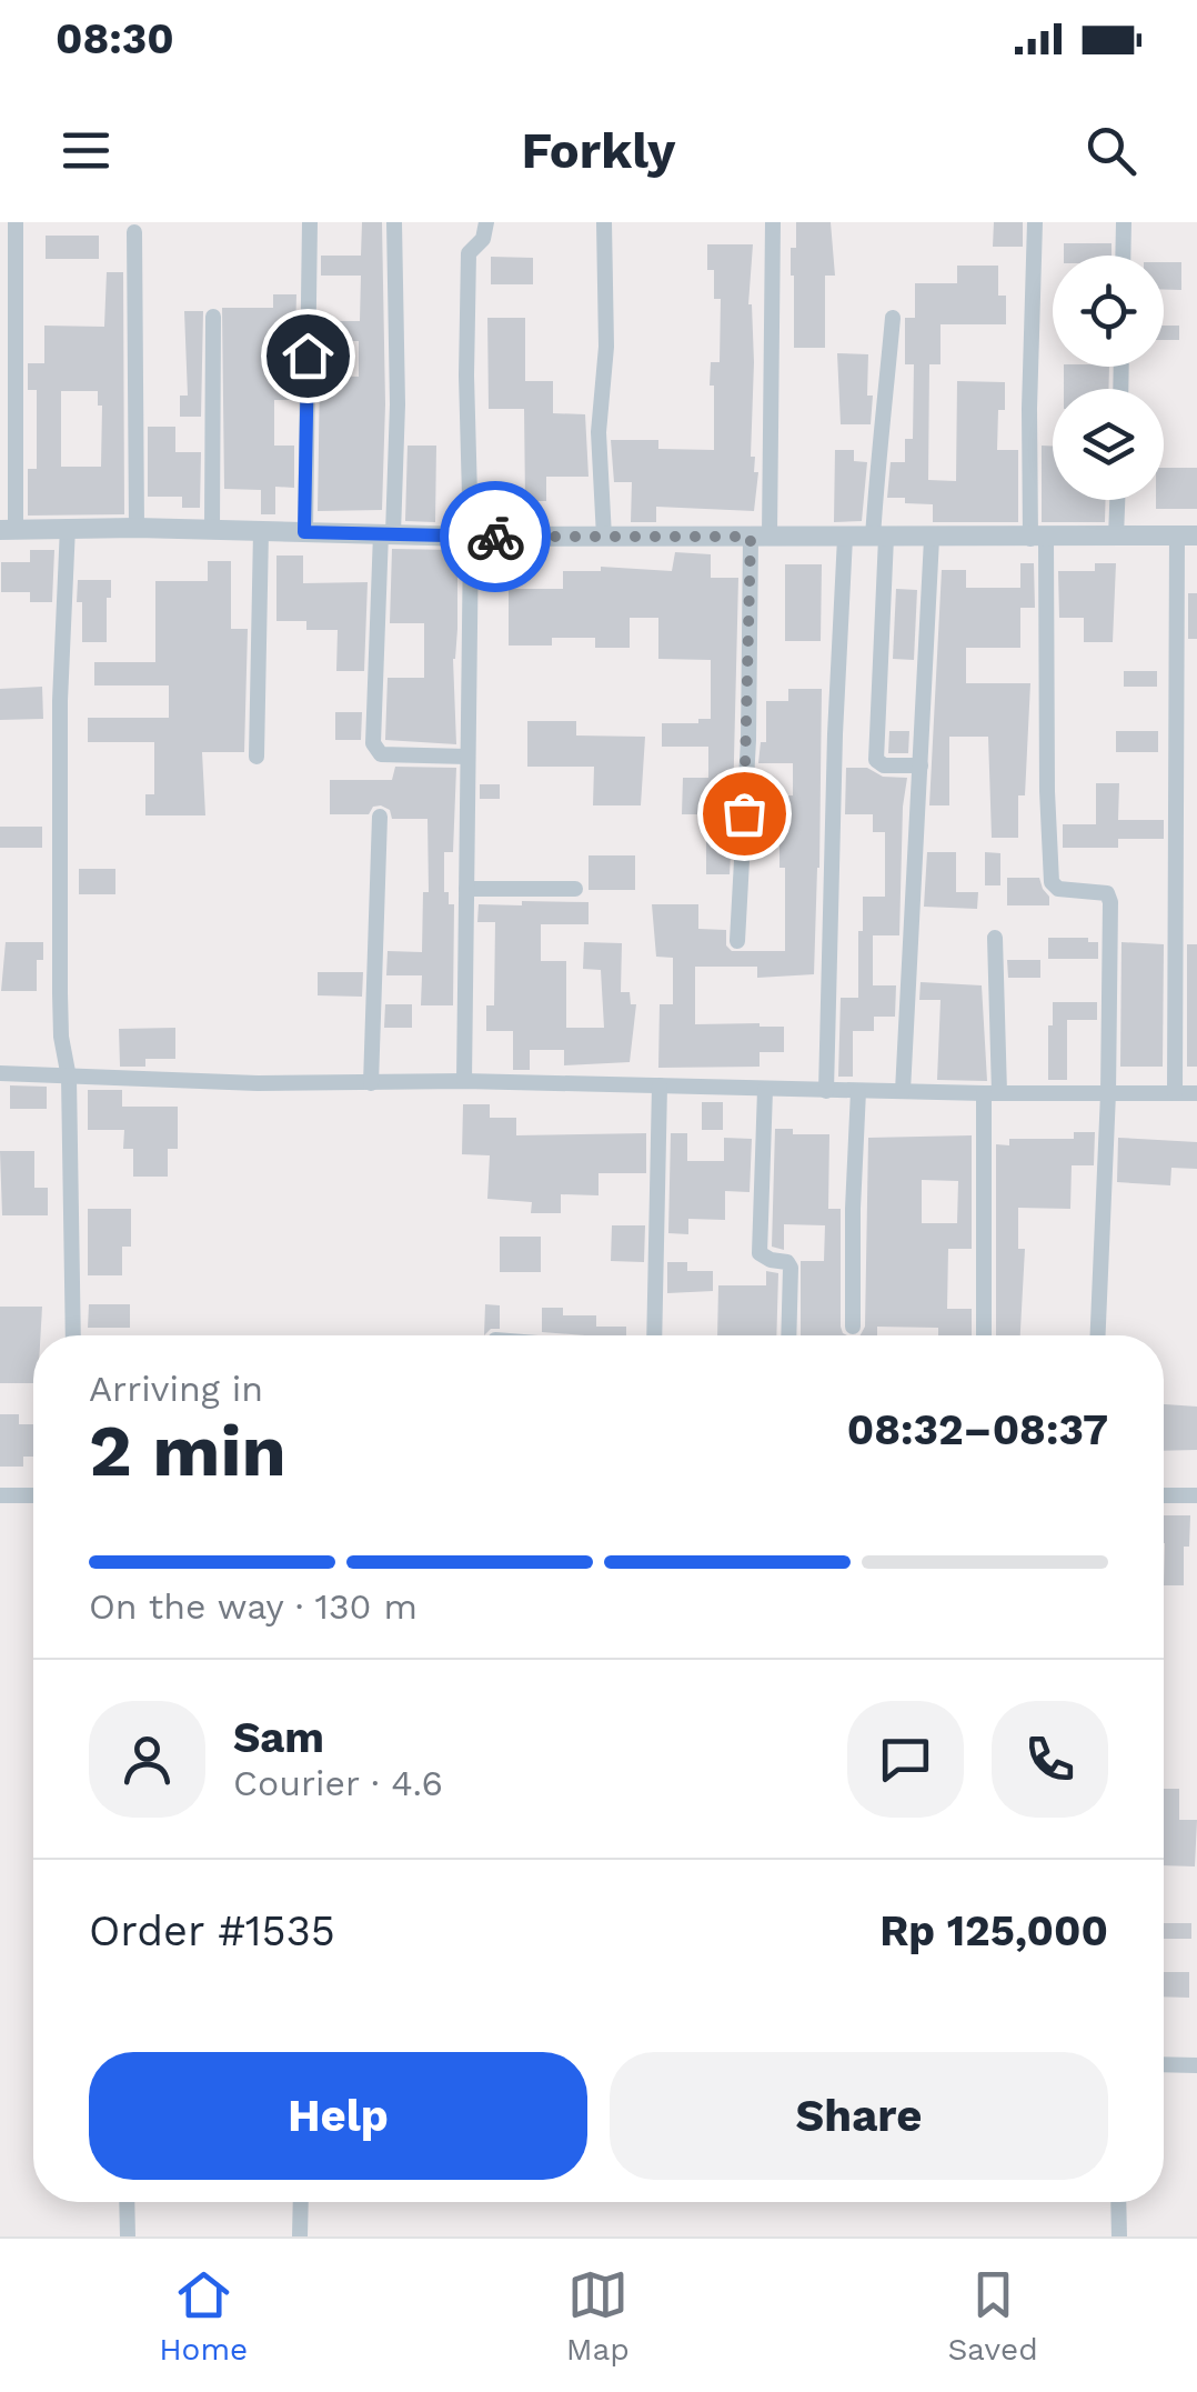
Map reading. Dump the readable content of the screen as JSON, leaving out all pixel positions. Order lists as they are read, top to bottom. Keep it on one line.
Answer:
{"page":{"status":"08:30","header":"Forkly","heading":["2 min","Arriving in","08:32–08:37"],"panel":["Sam","Courier · 4.6","Order #1535","Rp 125,000"],"bar":"On the way · 130 m","buttons":["Help","Share"],"tabs":["Home","Map","Saved"]}}
